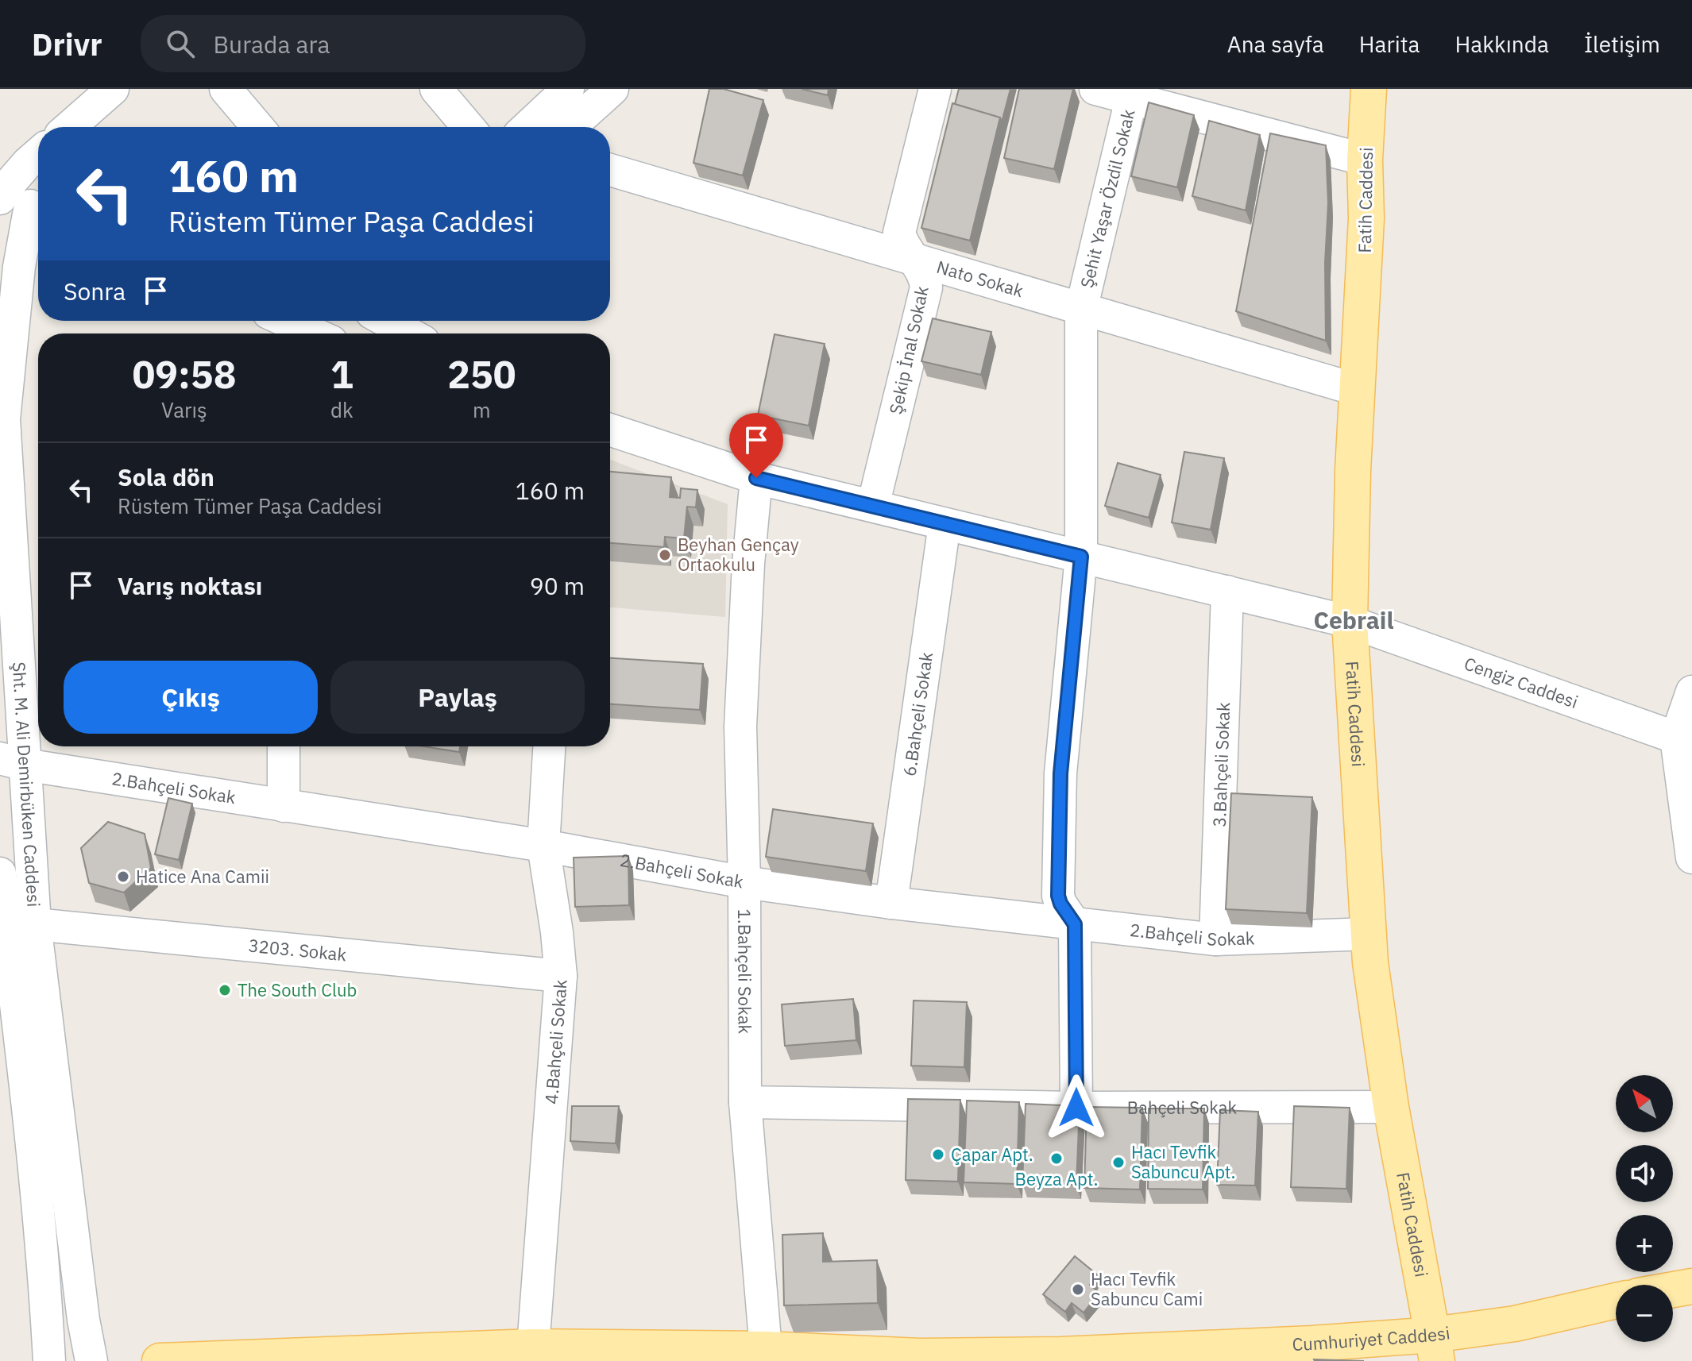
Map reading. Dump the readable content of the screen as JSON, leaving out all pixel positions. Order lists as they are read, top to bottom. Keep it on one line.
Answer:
{"streets":{"main road":["Fatih Caddesi","Cumhuriyet Caddesi"],"street":["Şehit Yaşar Özdil Sokak","Nato Sokak","Şekip İnal Sokak","Cengiz Caddesi","6.Bahçeli Sokak","3.Bahçeli Sokak","Şht. M. Ali Demirbüken Caddesi","2.Bahçeli Sokak","3203. Sokak","1.Bahçeli Sokak","4.Bahçeli Sokak","Bahçeli Sokak"]},"crossings":[["Şehit Yaşar Özdil Sokak","Nato Sokak"],["Şehit Yaşar Özdil Sokak","Cengiz Caddesi"],["Şehit Yaşar Özdil Sokak","2.Bahçeli Sokak"],["Fatih Caddesi","Nato Sokak"],["Fatih Caddesi","Cengiz Caddesi"],["Fatih Caddesi","2.Bahçeli Sokak"],["Fatih Caddesi","Bahçeli Sokak"],["Fatih Caddesi","Cumhuriyet Caddesi"],["Nato Sokak","Şekip İnal Sokak"],["Şekip İnal Sokak","Cengiz Caddesi"],["Cengiz Caddesi","6.Bahçeli Sokak"],["Cengiz Caddesi","3.Bahçeli Sokak"],["Cengiz Caddesi","1.Bahçeli Sokak"],["6.Bahçeli Sokak","2.Bahçeli Sokak"],["3.Bahçeli Sokak","2.Bahçeli Sokak"],["Şht. M. Ali Demirbüken Caddesi","2.Bahçeli Sokak"],["Şht. M. Ali Demirbüken Caddesi","3203. Sokak"],["2.Bahçeli Sokak","1.Bahçeli Sokak"],["2.Bahçeli Sokak","4.Bahçeli Sokak"],["3203. Sokak","4.Bahçeli Sokak"],["1.Bahçeli Sokak","Bahçeli Sokak"],["1.Bahçeli Sokak","Cumhuriyet Caddesi"],["4.Bahçeli Sokak","Cumhuriyet Caddesi"]],"districts":["Cebrail"],"places":["Beyhan Gençay Ortaokulu","Hatice Ana Camii","The South Club","Çapar Apt.","Beyza Apt.","Hacı Tevfik Sabuncu Apt.","Hacı Tevfik Sabuncu Cami"],"north":"top left","page":{"header":"Drivr","search":"Burada ara","nav":["Ana sayfa","Harita","Hakkında","İletişim"],"turn":["160 m","Rüstem Tümer Paşa Caddesi"],"then":"Sonra","eta":["09:58","Varış","1","dk","250","m"],"list":[{"name":"Sola dön","note":"Rüstem Tümer Paşa Caddesi","value":"160 m"},{"name":"Varış noktası","value":"90 m"}],"buttons":["Çıkış","Paylaş"],"map_buttons":["+","−"]}}
